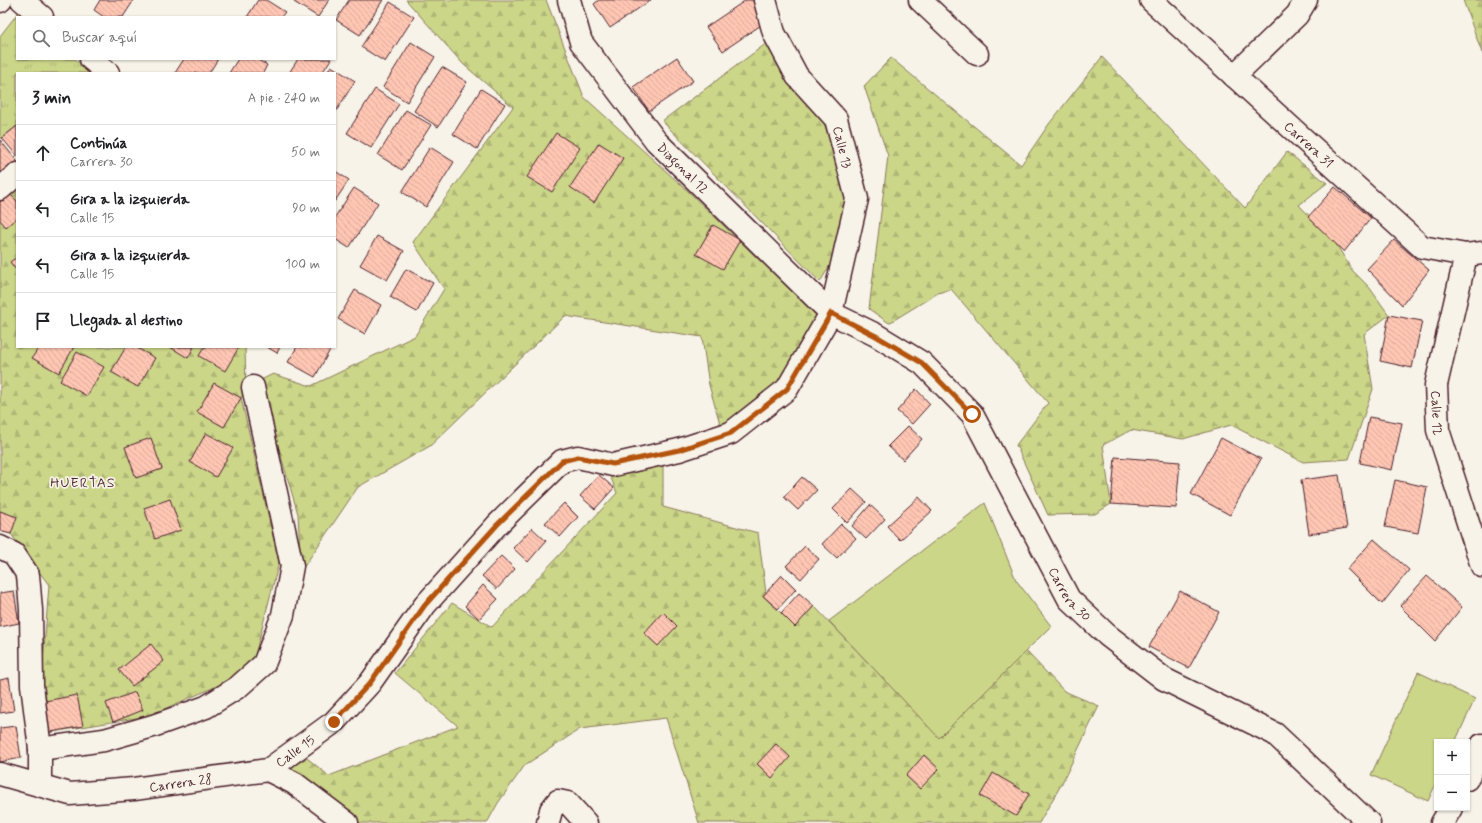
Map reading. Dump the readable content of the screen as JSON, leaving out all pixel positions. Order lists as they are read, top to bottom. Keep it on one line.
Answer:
{"streets":{"street":["Carrera 31","Calle 13","Diagonal 12","Calle 12","Carrera 30","Calle 15","Carrera 28"]},"crossings":[["Carrera 31","Calle 12"],["Calle 13","Diagonal 12"],["Calle 13","Carrera 30"],["Calle 13","Calle 15"],["Diagonal 12","Carrera 30"],["Diagonal 12","Calle 15"],["Carrera 30","Calle 15"],["Calle 15","Carrera 28"]],"districts":["HUERTAS"],"page":{"search":"Buscar aquí","heading":["3 min","A pie · 240 m"],"list":[["Continúa","Carrera 30","50 m"],["Gira a la izquierda","Calle 15","90 m"],["Gira a la izquierda","Calle 15","100 m"],"Llegada al destino"],"map_buttons":["+","−"]}}
